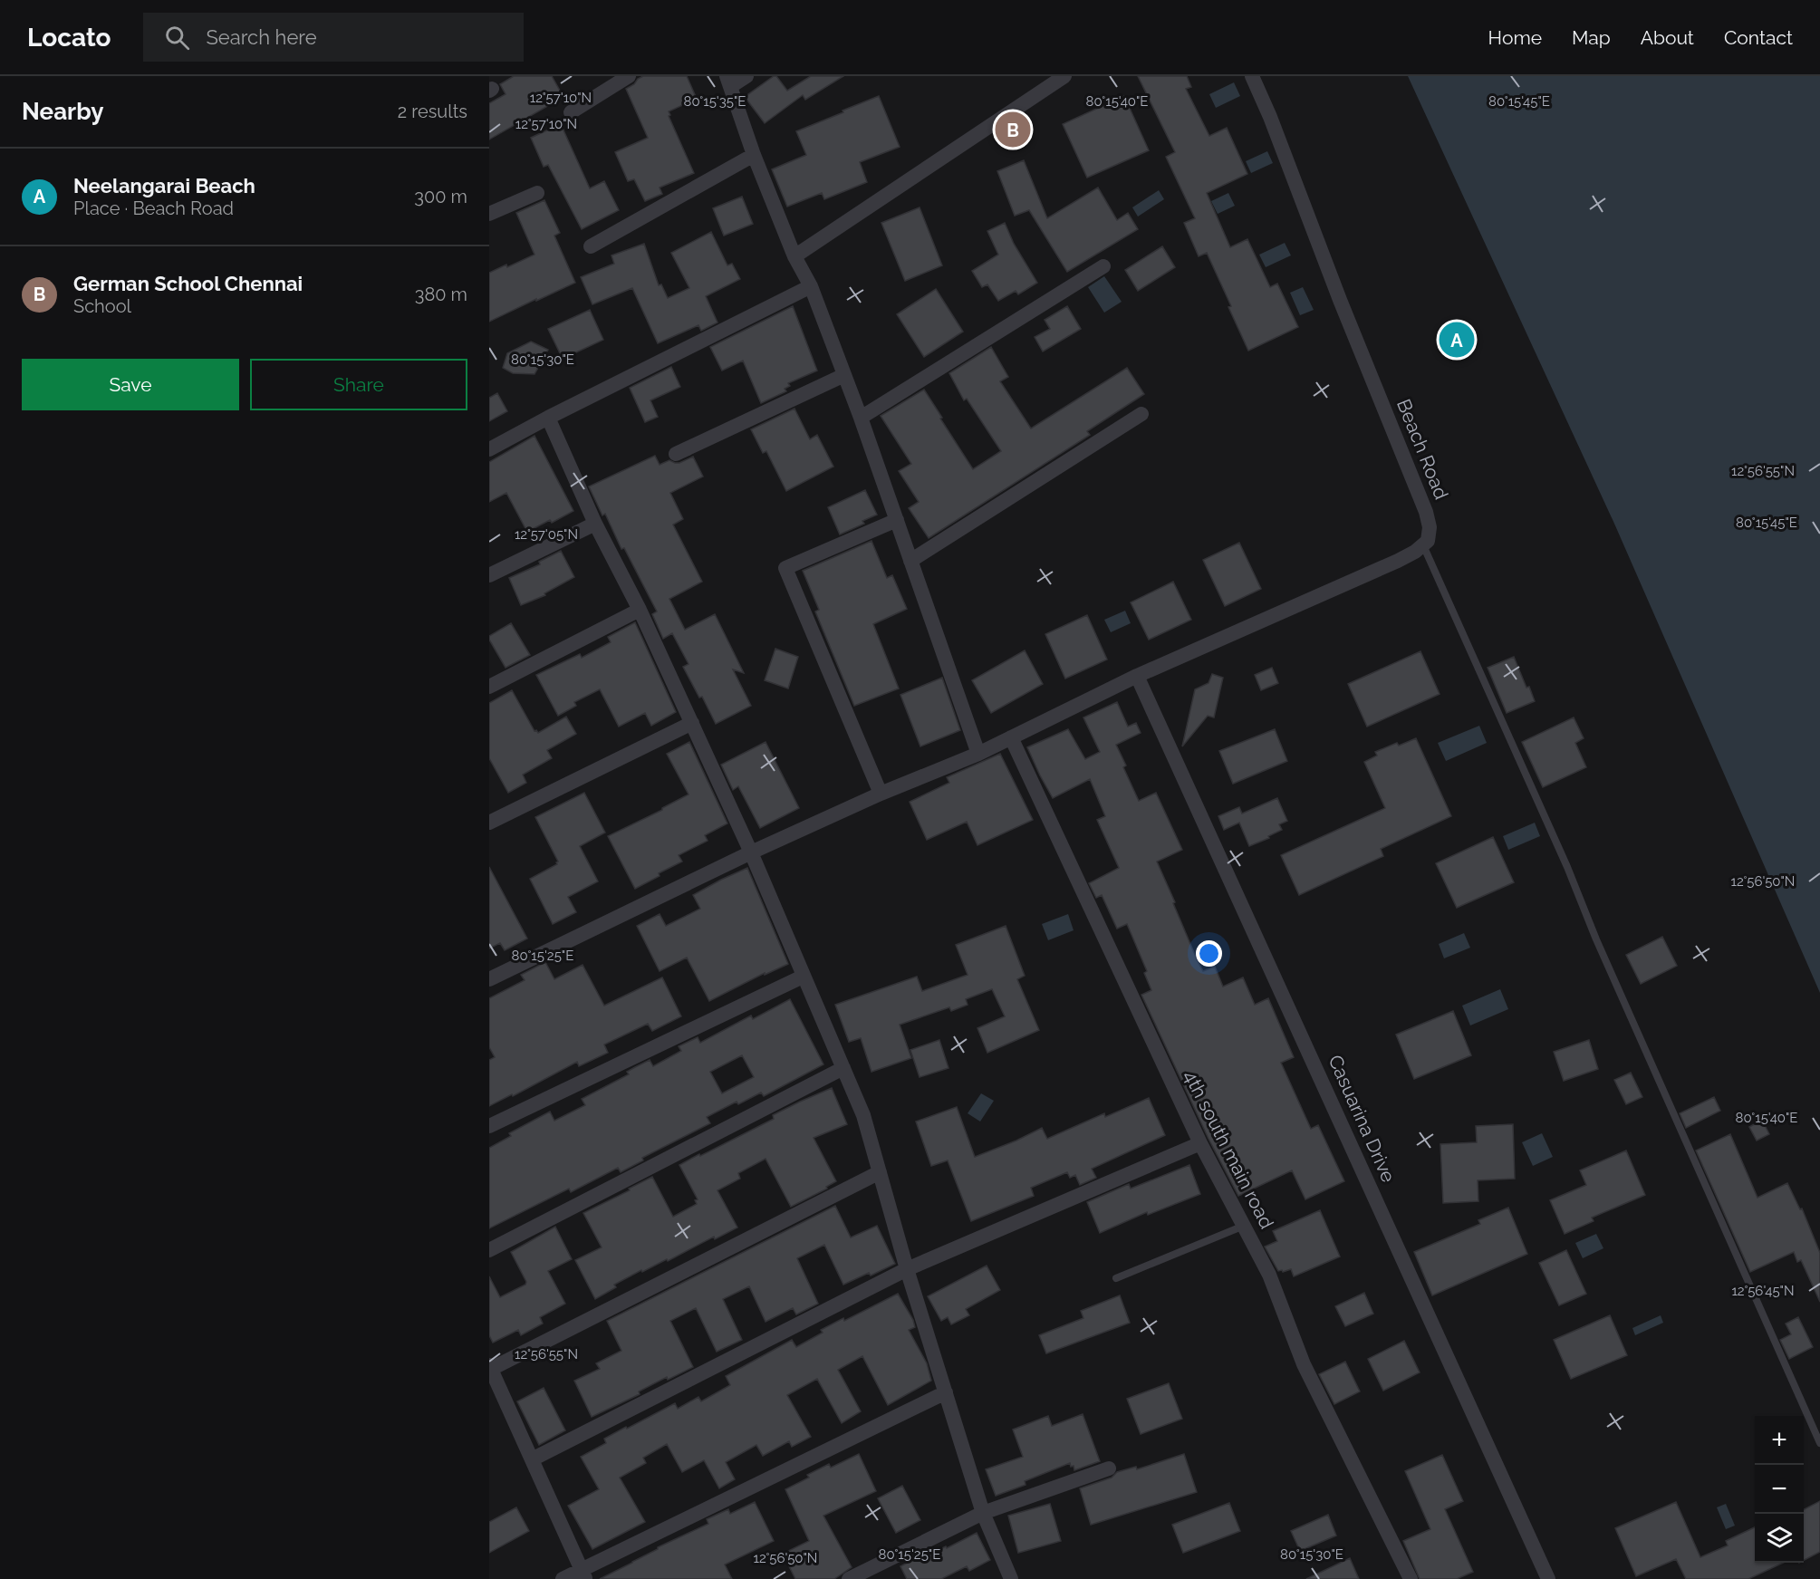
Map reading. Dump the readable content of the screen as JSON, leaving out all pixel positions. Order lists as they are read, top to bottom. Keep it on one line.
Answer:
{"streets":{"street":["Beach Road","Casuarina Drive","4th south main road"]},"page":{"header":"Locato","search":"Search here","nav":["Home","Map","About","Contact"],"heading":["Nearby","2 results"],"pins":["B","A"],"list":[{"mark":"A","name":"Neelangarai Beach","note":"Place · Beach Road","value":"300 m"},{"mark":"B","name":"German School Chennai","note":"School","value":"380 m"}],"buttons":["Save","Share"],"map_buttons":["+","−"]},"coordinates":["12°57'10\"N","80°15'35\"E","80°15'40\"E","80°15'45\"E","80°15'30\"E","12°56'55\"N","12°57'05\"N","12°56'50\"N","80°15'25\"E","12°56'45\"N"]}
